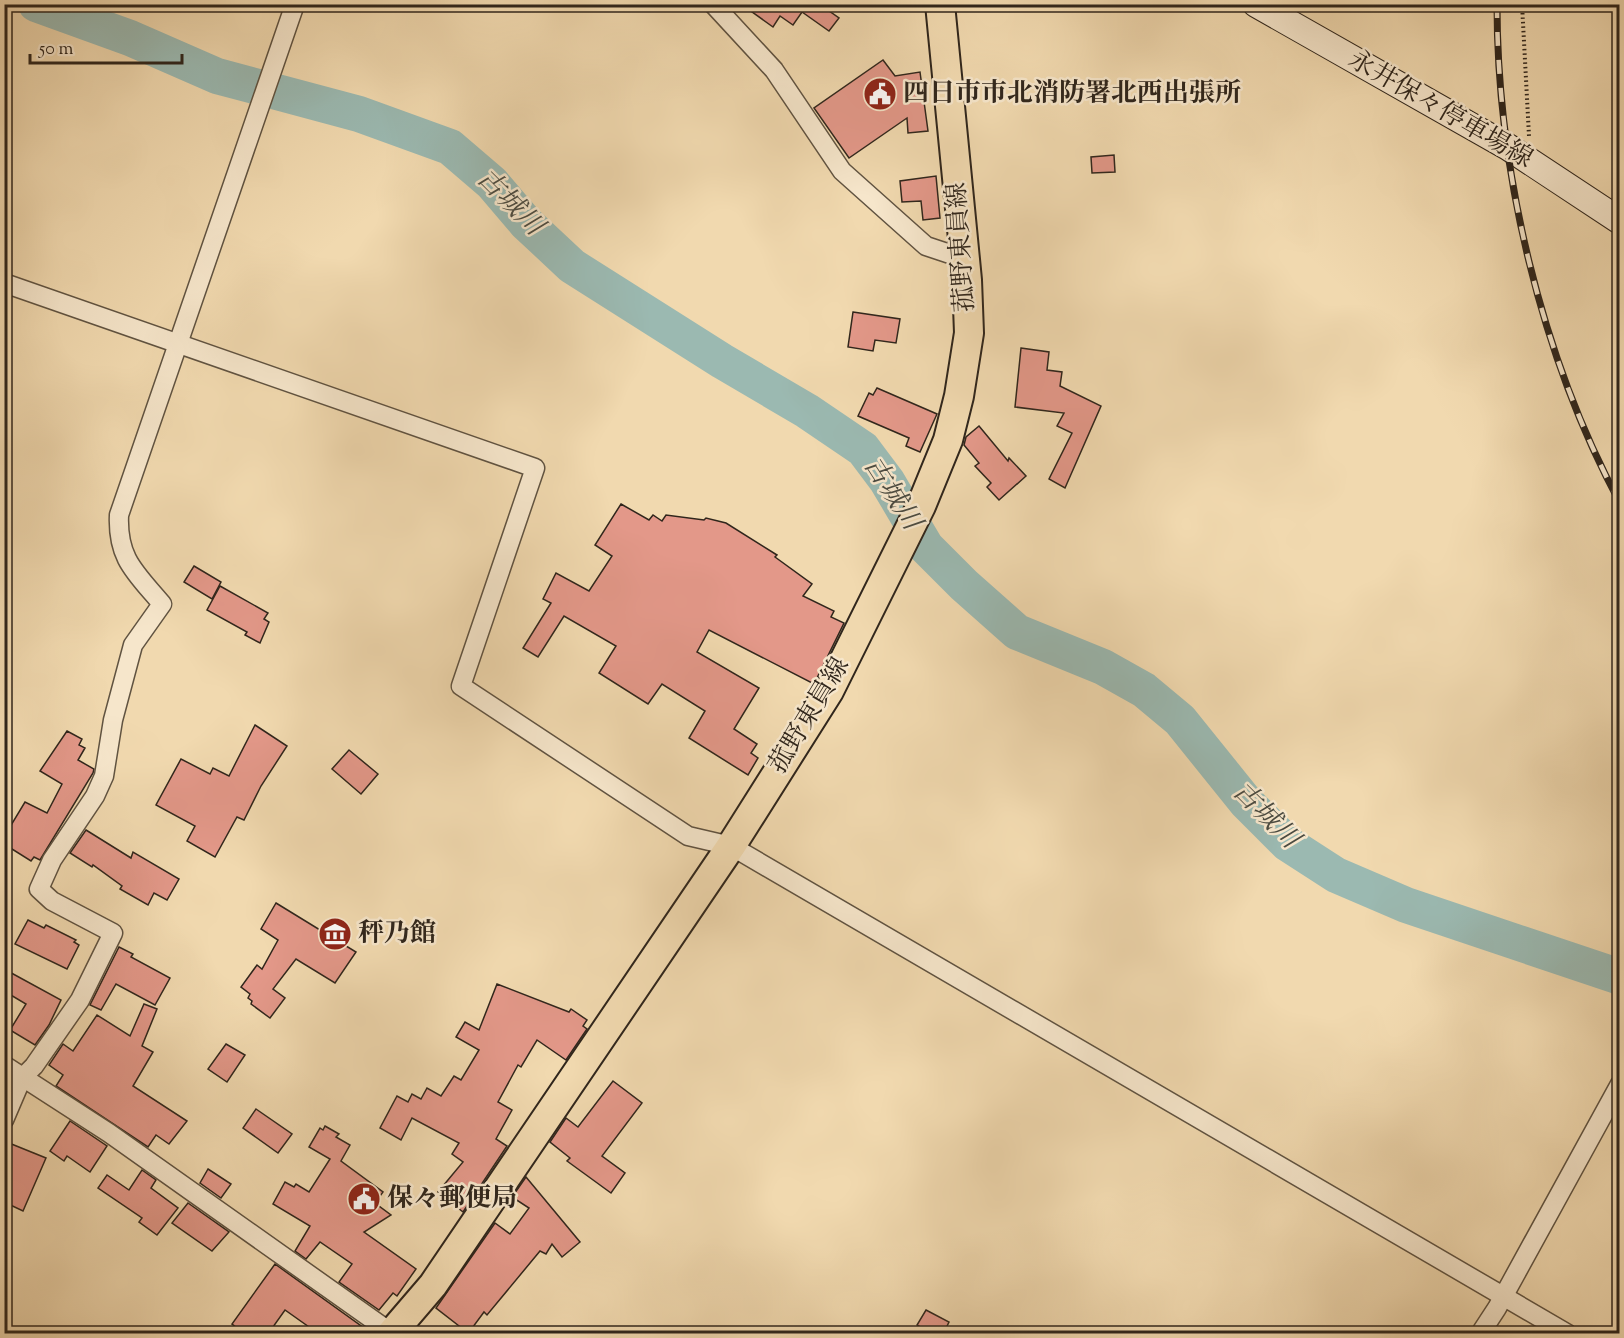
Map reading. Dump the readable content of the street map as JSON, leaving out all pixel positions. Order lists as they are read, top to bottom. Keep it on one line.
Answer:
{"streets":{"main road":["永井保々停車場線","菰野東員線"]},"water":["古城川"],"places":{"public building":["四日市市北消防署北西出張所","保々郵便局"],"museum":["秤乃館"]},"scale_bar":"50 m"}
